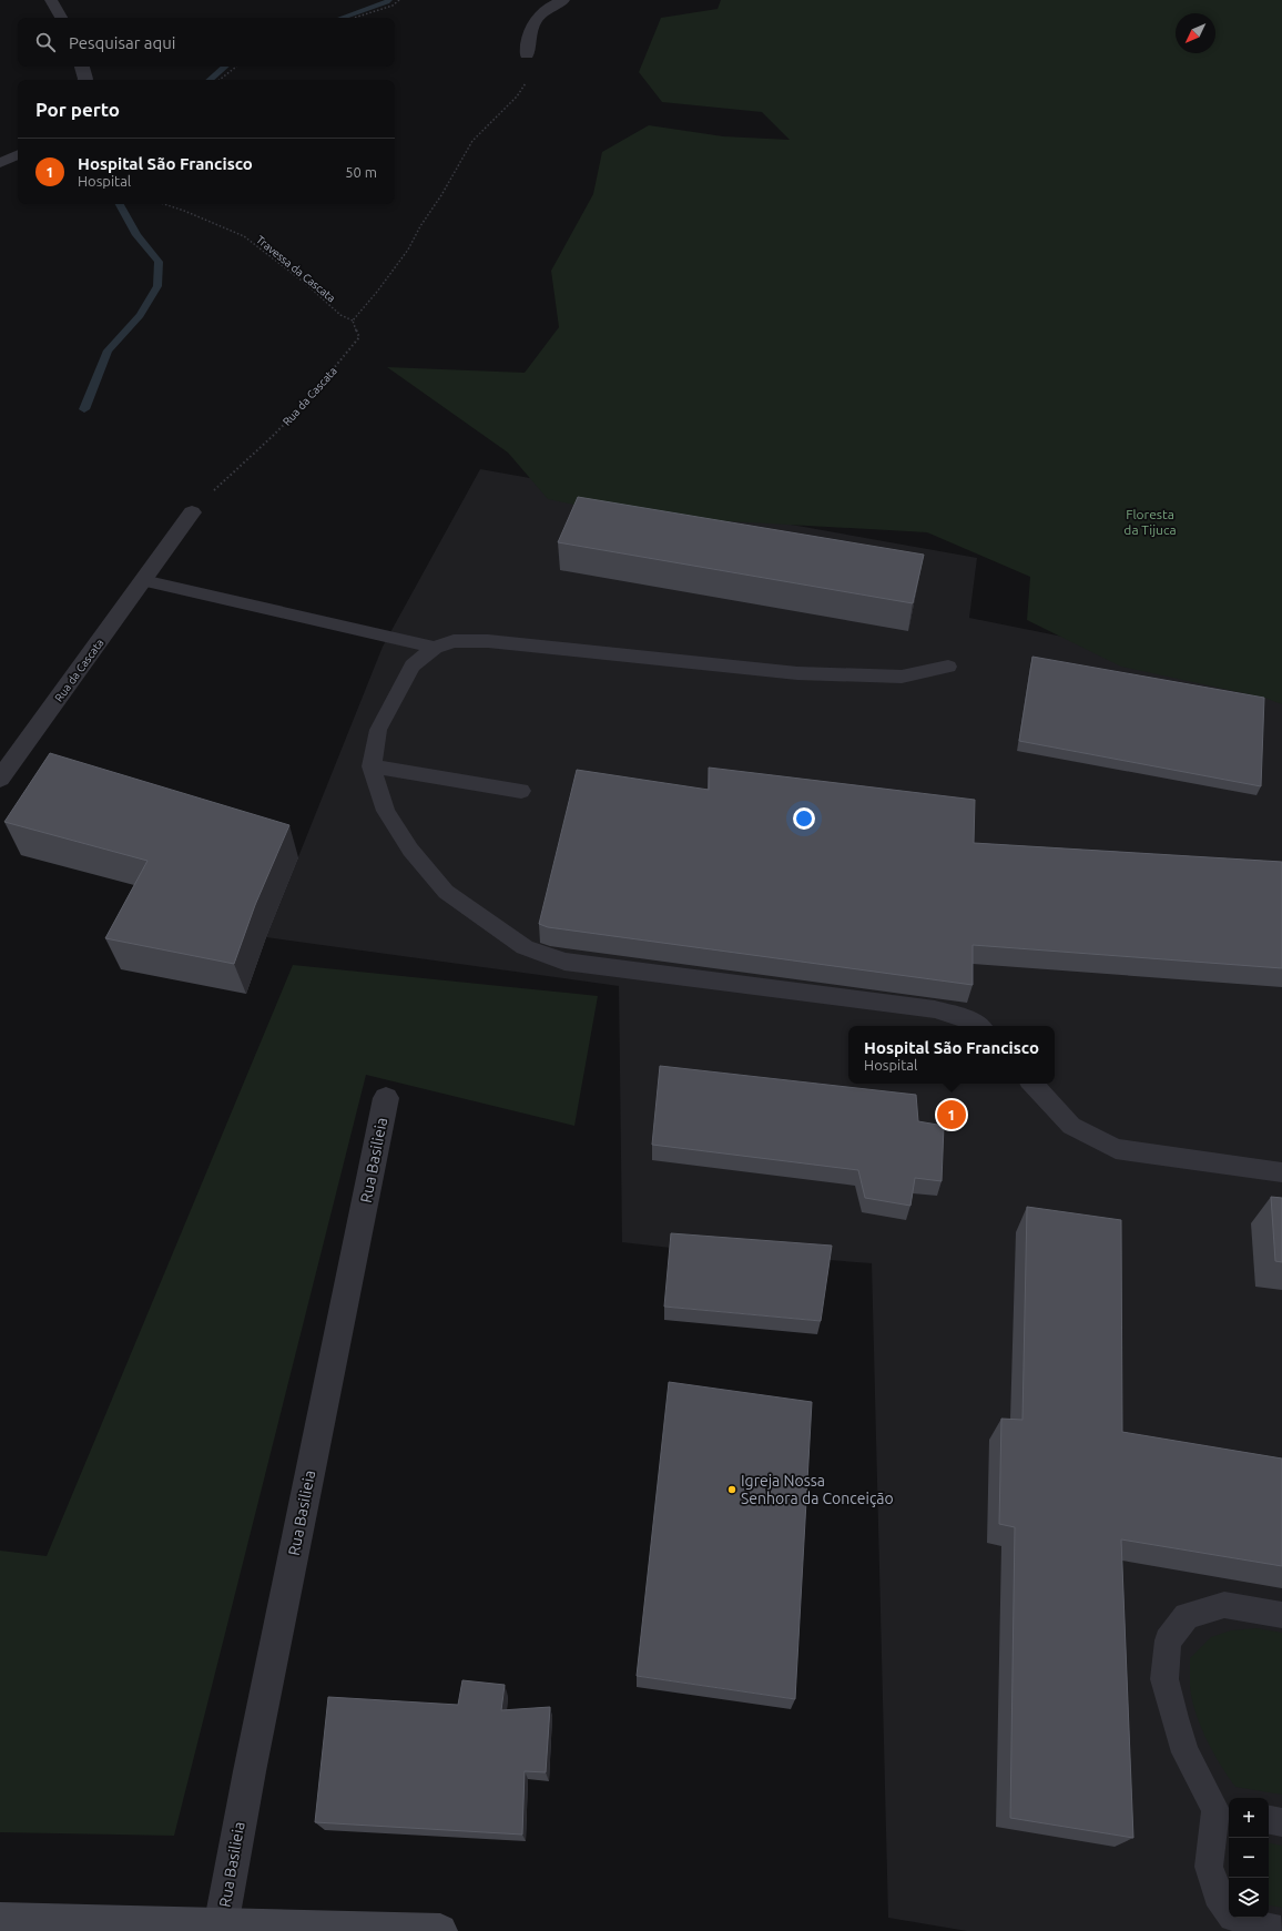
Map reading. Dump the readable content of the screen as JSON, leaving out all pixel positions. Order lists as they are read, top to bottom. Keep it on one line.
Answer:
{"streets":{"street":["Rua da Cascata","Rua Basilieia"],"path":["Travessa da Cascata"]},"crossings":[["Travessa da Cascata","Rua da Cascata"]],"parks":["Floresta da Tijuca"],"places":["Igreja Nossa Senhora da Conceição"],"north":"bottom left","page":{"search":"Pesquisar aqui","heading":"Por perto","list":[{"mark":"1","name":"Hospital São Francisco","note":"Hospital","value":"50 m"}],"popup":["Hospital São Francisco","Hospital"],"pins":"1","map_buttons":["+","−"]}}
